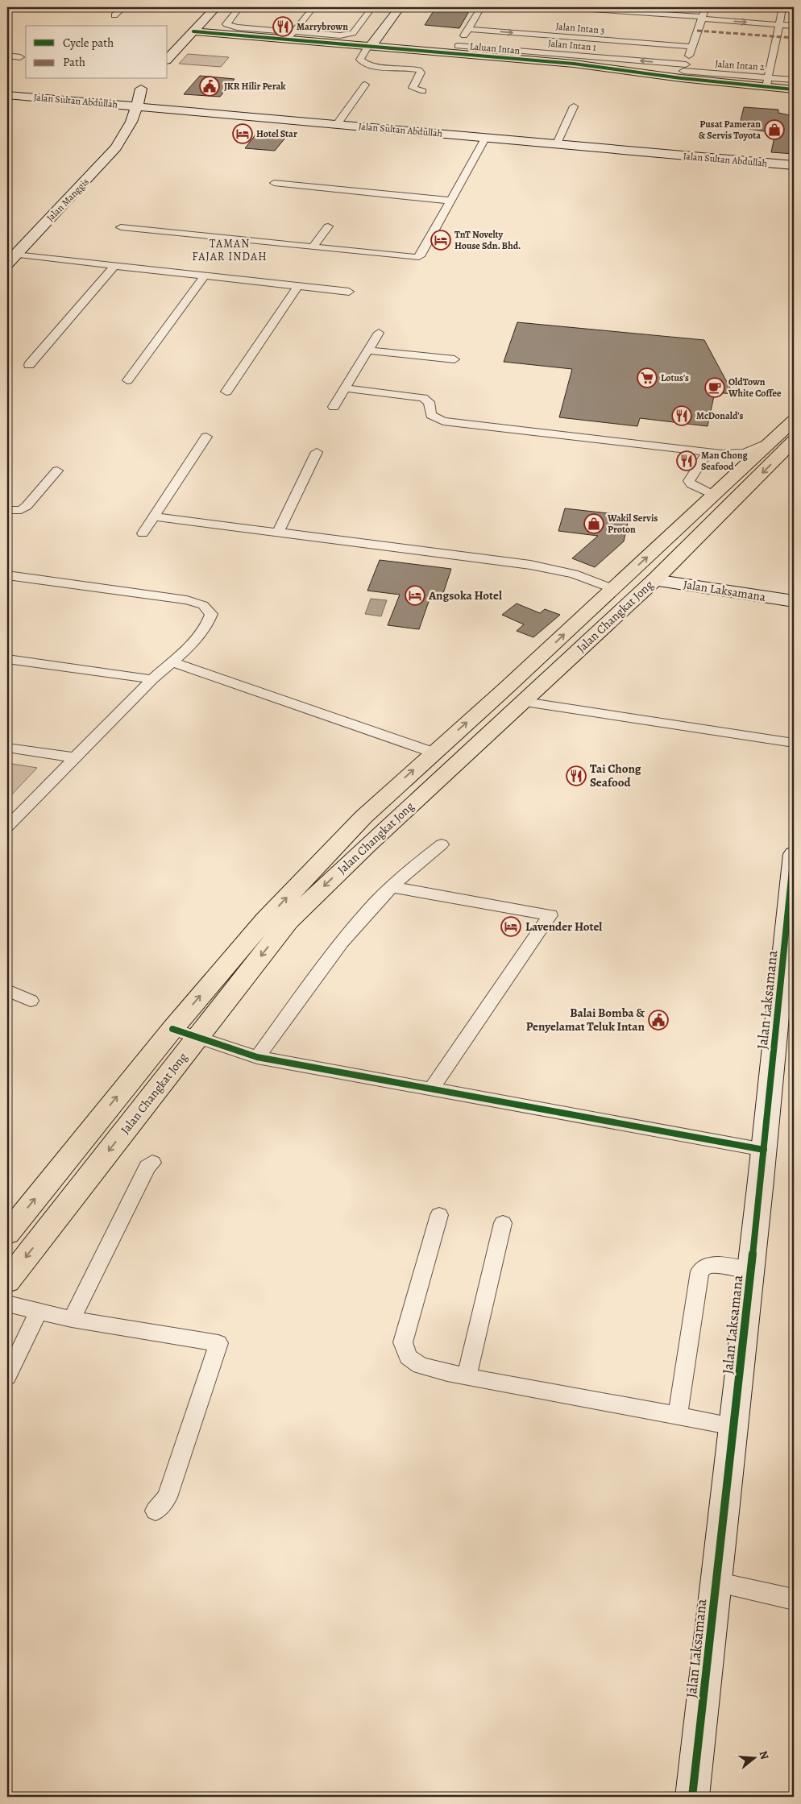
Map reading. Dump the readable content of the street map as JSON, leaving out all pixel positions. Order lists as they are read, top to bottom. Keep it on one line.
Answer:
{"streets":{"highway":["Jalan Changkat Jong"],"street":["Jalan Intan 3","Laluan Intan","Jalan Intan 2","Jalan Sultan Abdullah","Jalan Manggis","Jalan Laksamana"]},"crossings":[["Laluan Intan","Jalan Intan 2"],["Jalan Sultan Abdullah","Jalan Manggis"],["Jalan Laksamana","Jalan Changkat Jong"]],"districts":["TAMAN FAJAR INDAH"],"places":{"restaurant":["Marrybrown","McDonald's","Man Chong Seafood","Tai Chong Seafood"],"public building":["JKR Hilir Perak","Balai Bomba & Penyelamat Teluk Intan"],"shop":["Pusat Pameran & Servis Toyota","Wakil Servis Proton"],"hotel":["Hotel Star","TnT Novelty House Sdn. Bhd.","Angsoka Hotel","Lavender Hotel"],"supermarket":["Lotus's"],"cafe":["OldTown White Coffee"]},"legend":["Cycle path","Path"],"north":"right"}
